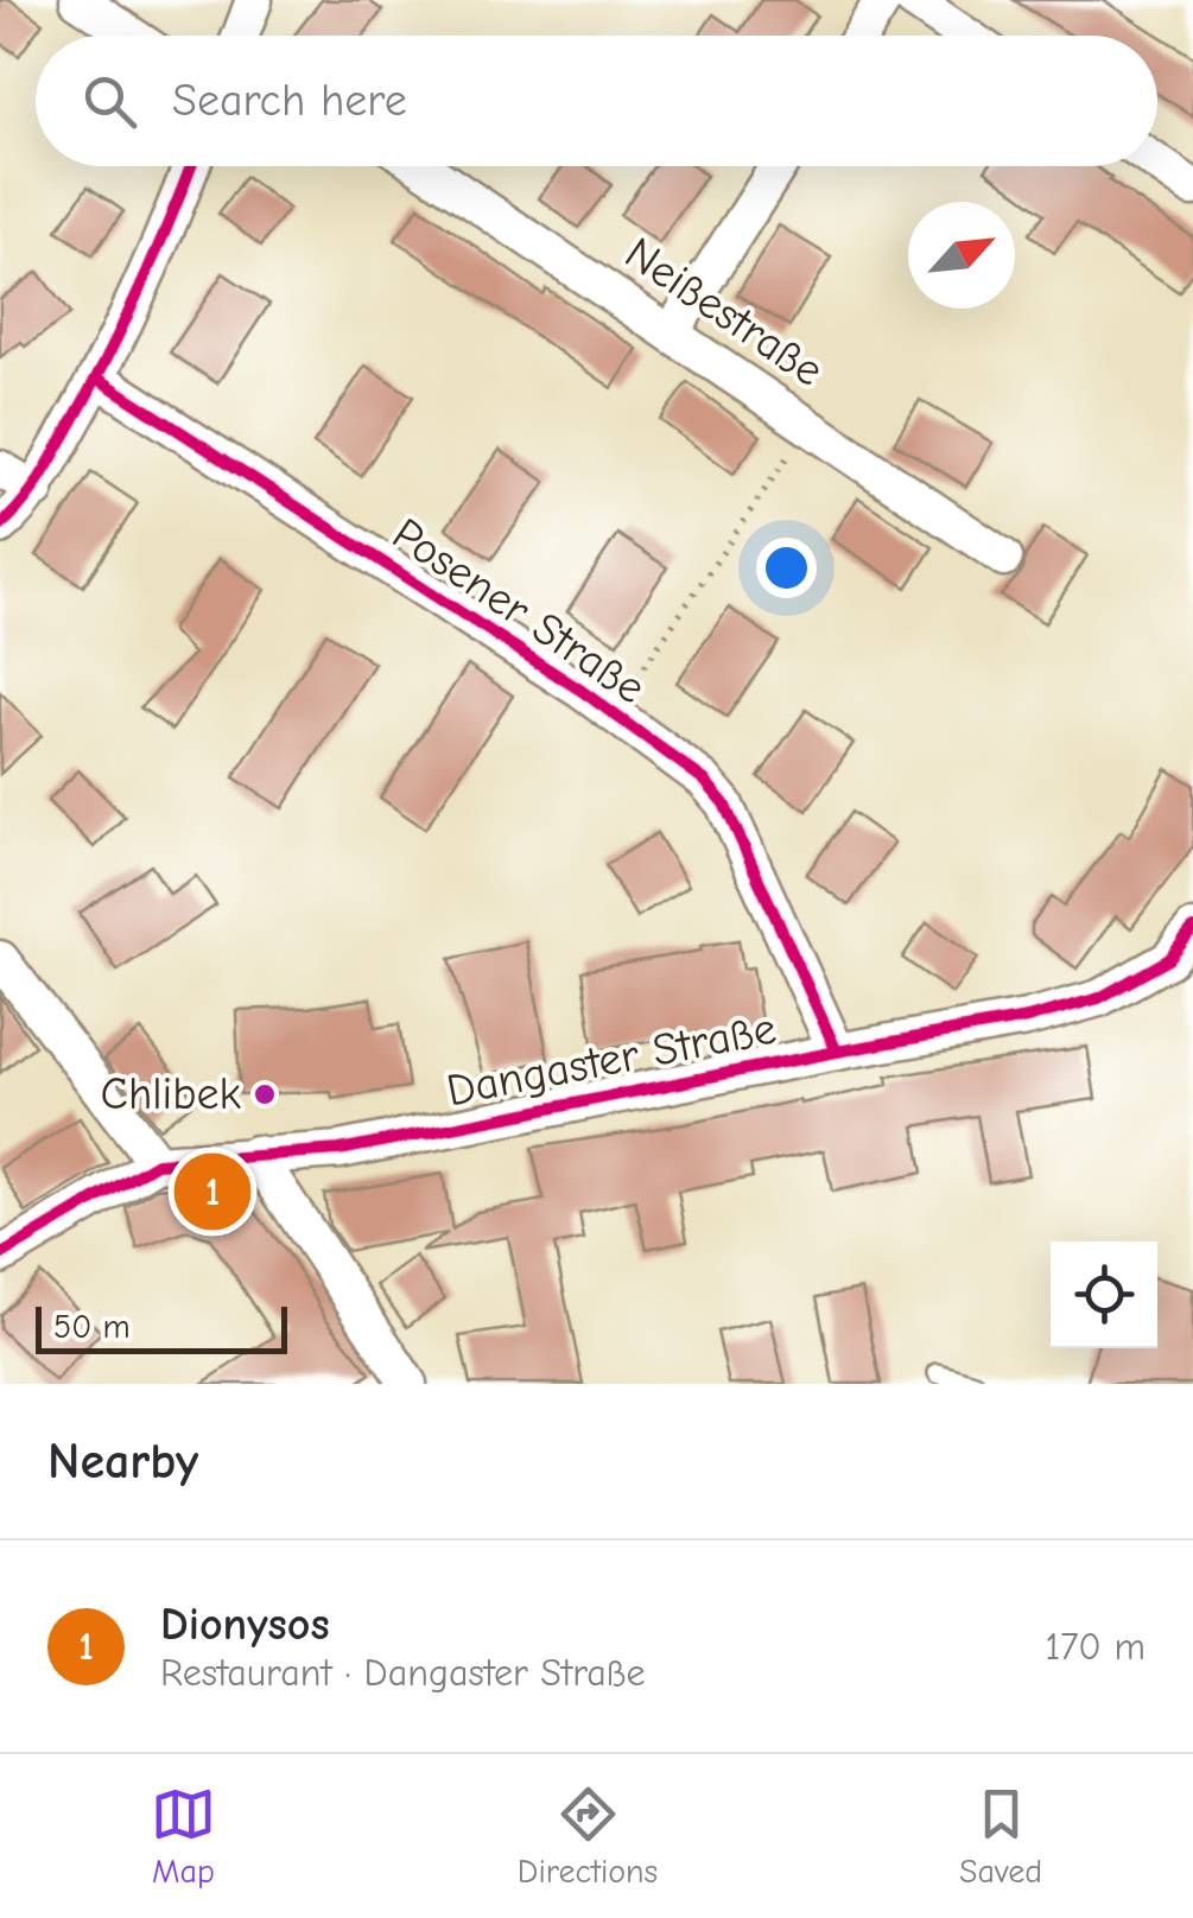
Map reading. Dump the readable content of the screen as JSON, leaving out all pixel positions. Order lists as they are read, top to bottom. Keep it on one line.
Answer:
{"streets":{"street":["Neißestraße","Posener Straße","Dangaster Straße"]},"crossings":[["Posener Straße","Dangaster Straße"]],"places":["Chlibek"],"scale_bar":"50 m","north":"top right","page":{"search":"Search here","pins":"1","scale":"50 m","heading":"Nearby","list":[{"mark":"1","name":"Dionysos","note":"Restaurant · Dangaster Straße","value":"170 m"}],"nav":["Map","Directions","Saved"]}}
